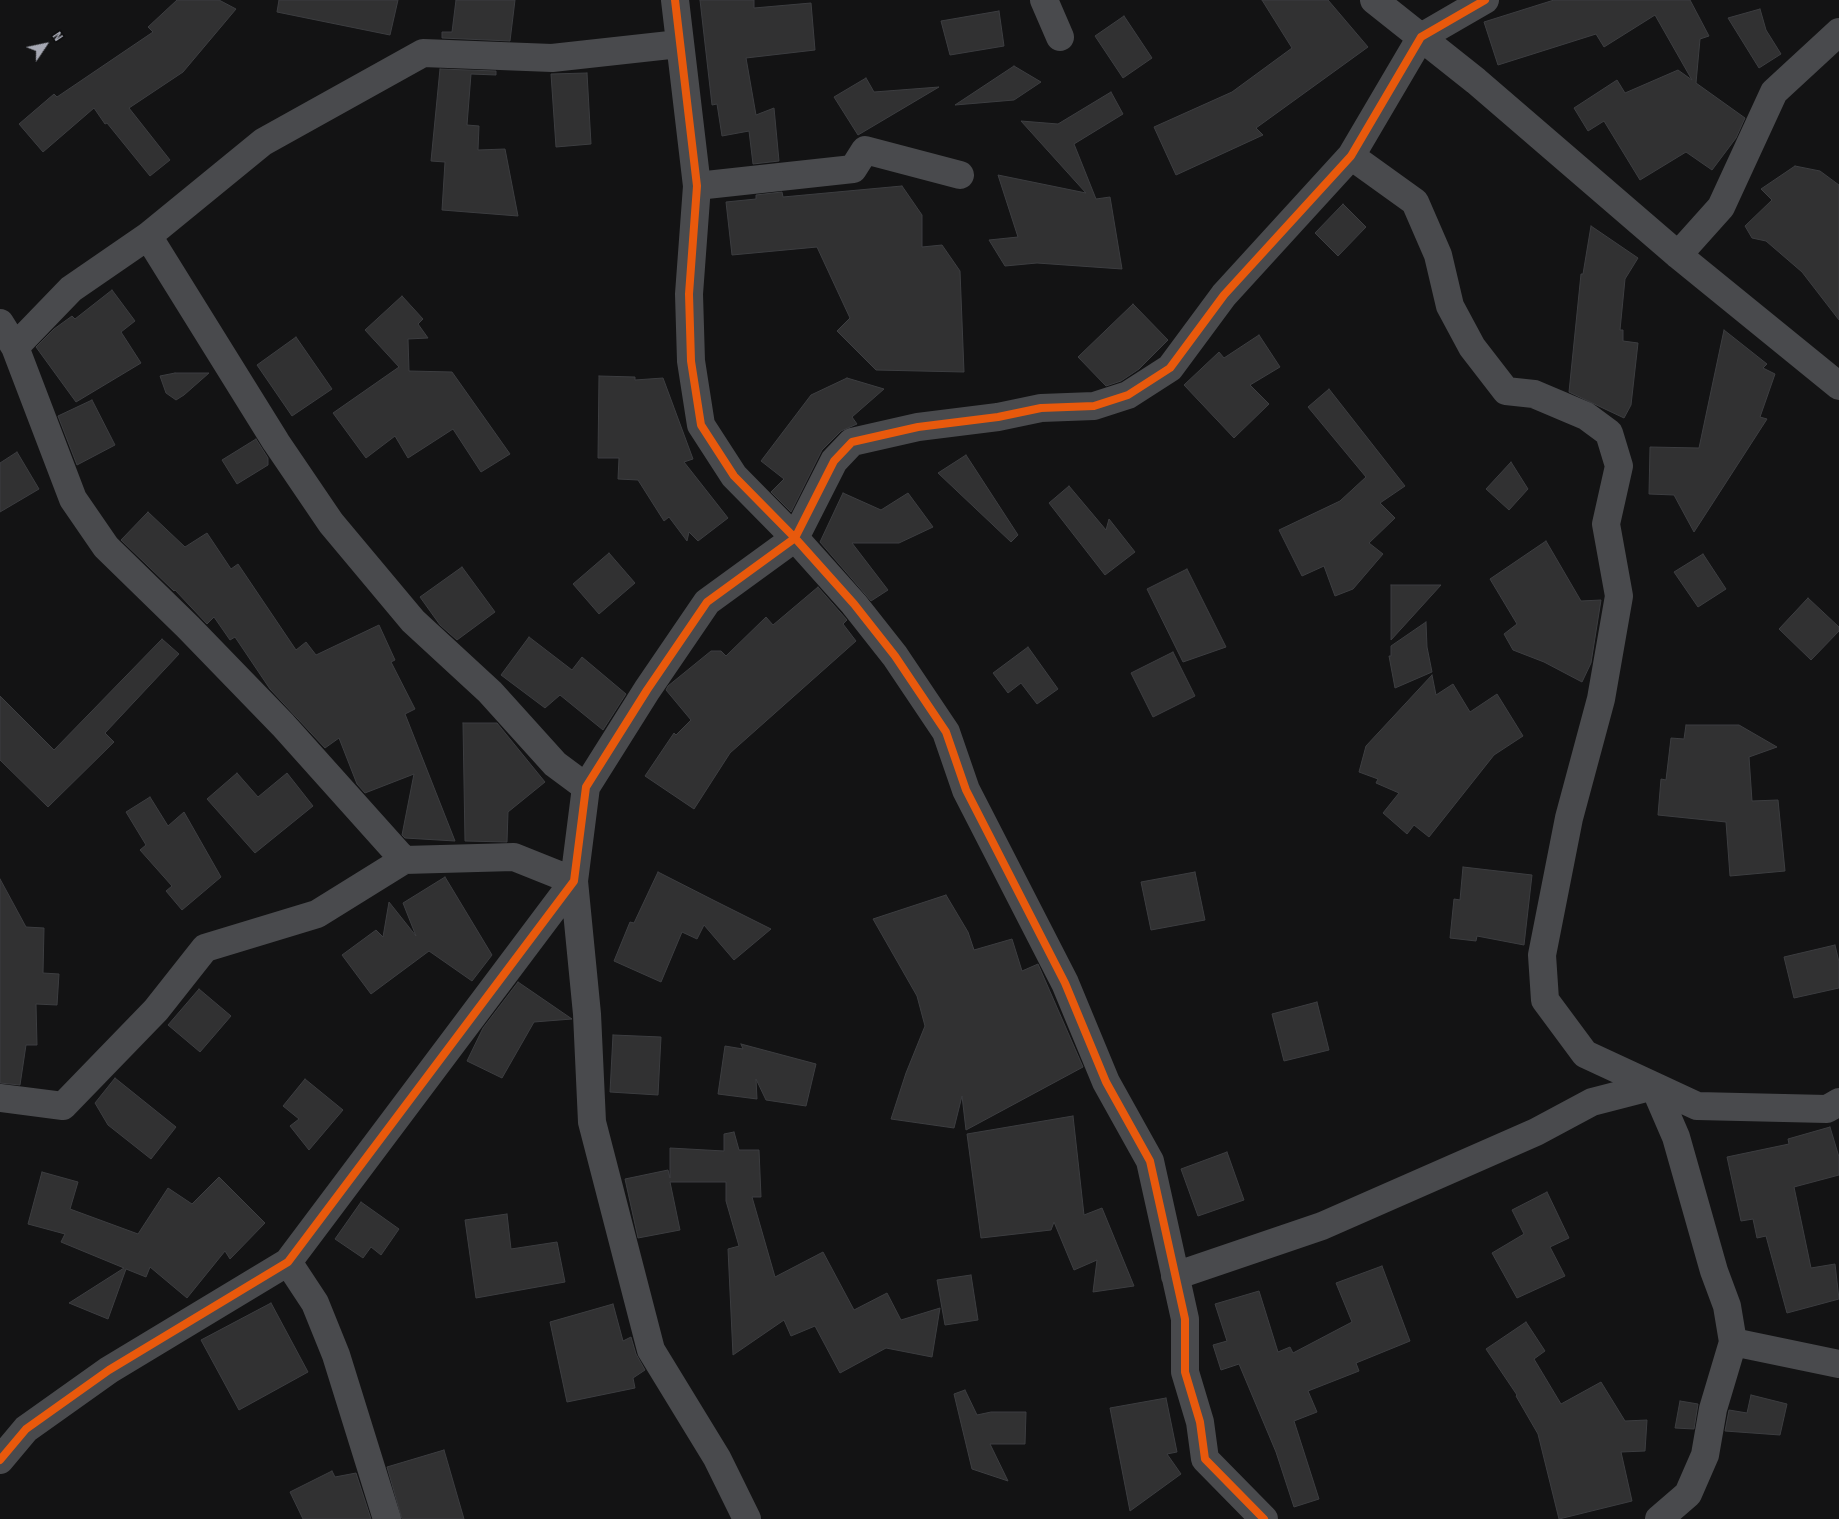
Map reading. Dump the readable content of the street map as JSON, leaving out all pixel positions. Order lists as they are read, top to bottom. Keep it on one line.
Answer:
{"north":"top right"}
